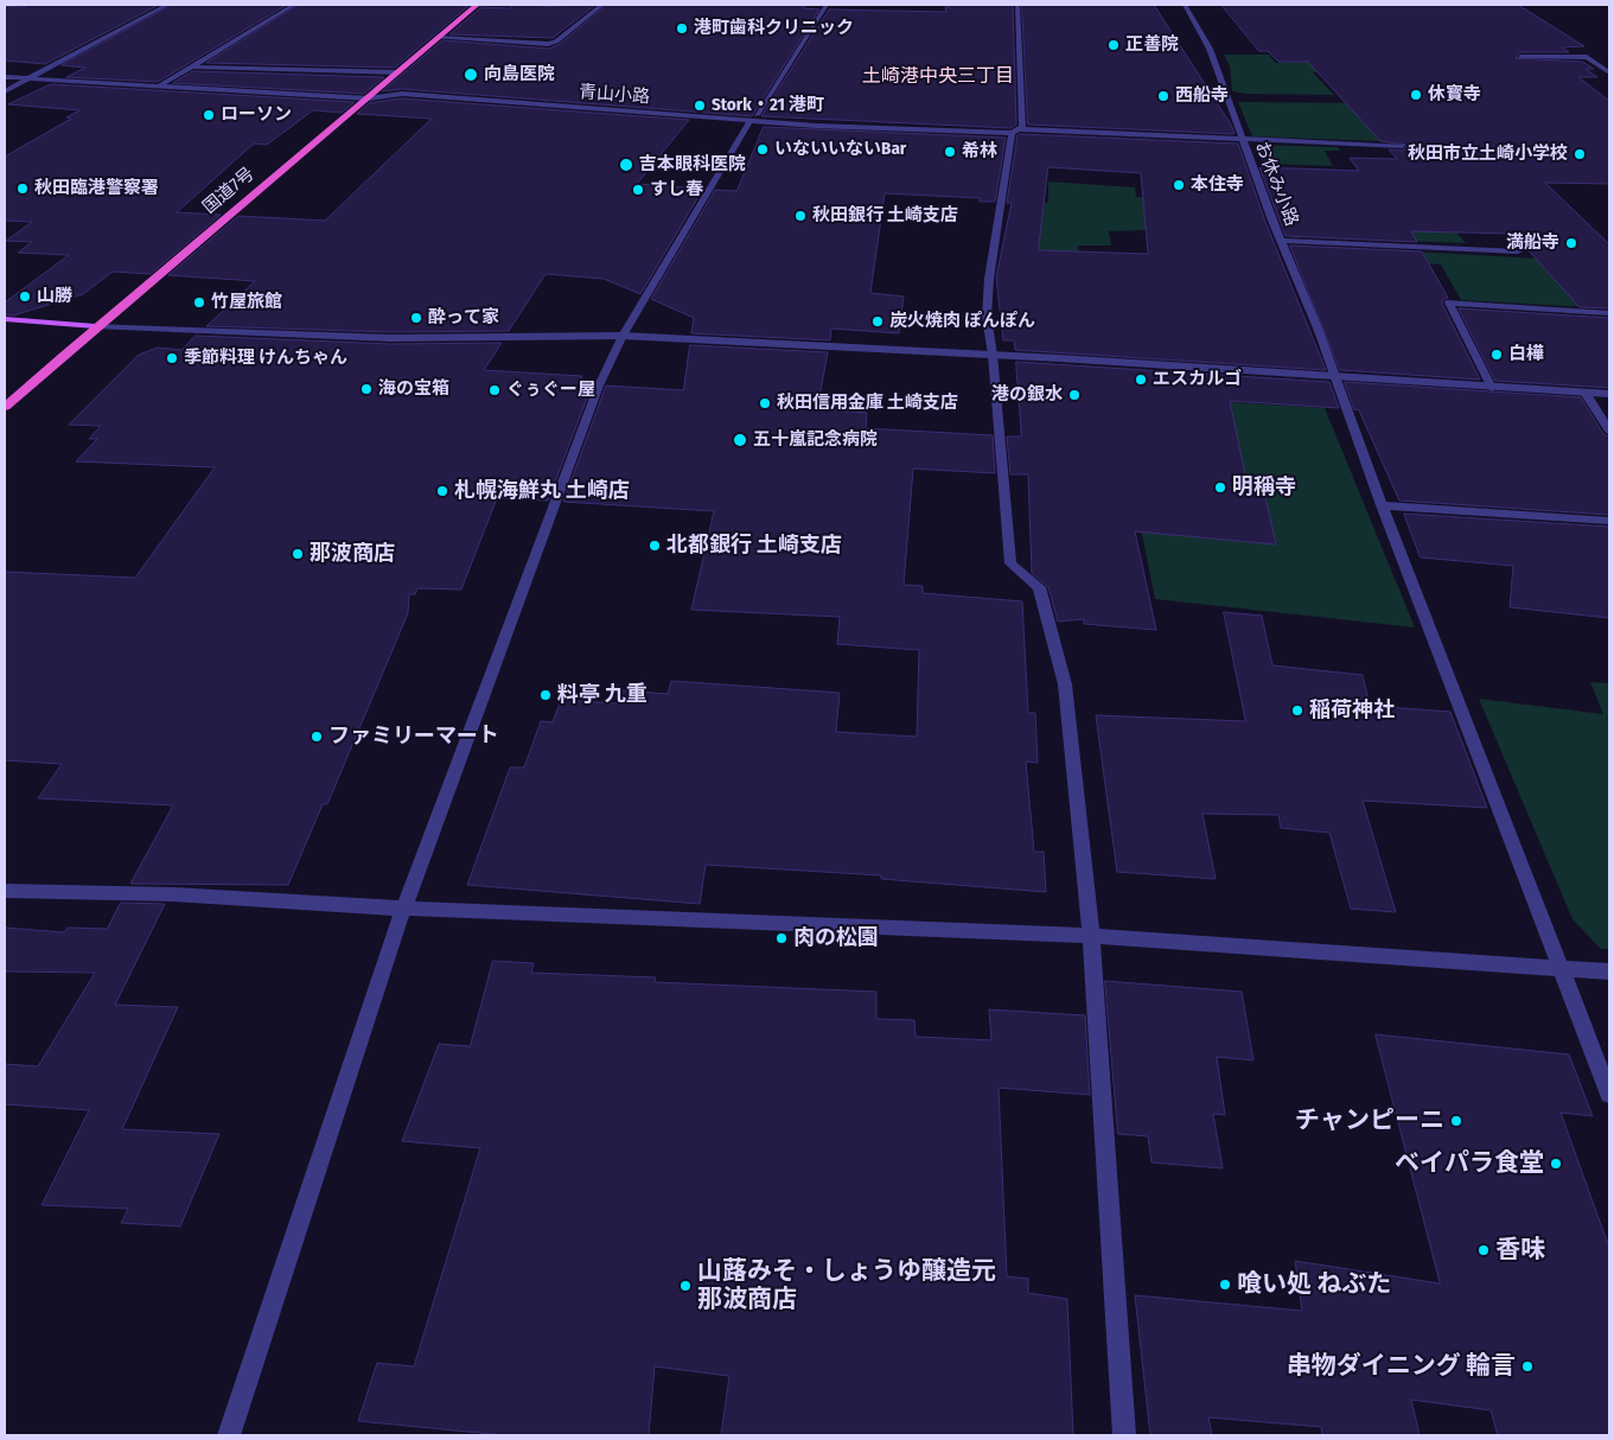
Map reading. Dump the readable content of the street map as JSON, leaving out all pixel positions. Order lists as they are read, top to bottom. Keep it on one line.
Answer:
{"streets":{"highway":["国道7号"],"street":["青山小路","お休み小路"]},"crossings":[["青山小路","お休み小路"],["青山小路","国道7号"]],"districts":["土崎港中央三丁目"],"places":["港町歯科クリニック","正善院","向島医院","休寳寺","西船寺","Stork・21 港町","ローソン","いないいないBar","希林","秋田市立土崎小学校","吉本眼科医院","本住寺","秋田臨港警察署","すし春","秋田銀行 土崎支店","満船寺","山勝","竹屋旅館","酔って家","炭火焼肉 ぽんぽん","白樺","季節料理 けんちゃん","エスカルゴ","海の宝箱","ぐぅぐー屋","港の銀水","秋田信用金庫 土崎支店","五十嵐記念病院","明稱寺","札幌海鮮丸 土崎店","北都銀行 土崎支店","那波商店","料亭 九重","稲荷神社","ファミリーマート","肉の松園","チャンピーニ","ベイパラ食堂","香味","喰い処 ねぶた","山蕗みそ・しょうゆ醸造元 那波商店","串物ダイニング 輪言"]}
